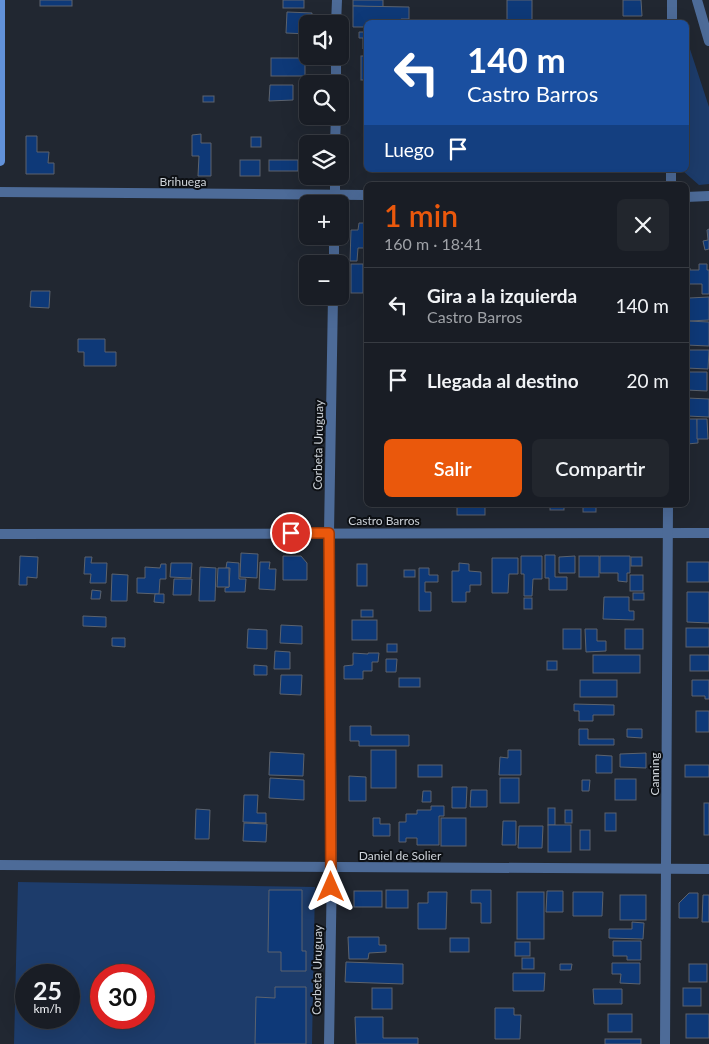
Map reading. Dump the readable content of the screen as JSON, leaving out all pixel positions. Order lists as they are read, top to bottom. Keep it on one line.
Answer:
{"streets":{"street":["Brihuega","Corbeta Uruguay","Castro Barros","Canning","Daniel de Solier"]},"crossings":[["Corbeta Uruguay","Castro Barros"],["Corbeta Uruguay","Daniel de Solier"],["Castro Barros","Canning"],["Canning","Daniel de Solier"]],"page":{"map_buttons":["+","−"],"turn":["140 m","Castro Barros"],"then":"Luego","heading":["1 min","160 m · 18:41"],"list":[{"name":"Gira a la izquierda","note":"Castro Barros","value":"140 m"},{"name":"Llegada al destino","value":"20 m"}],"buttons":["Salir","Compartir"],"speed":"25 km/h","limit":"30"}}
